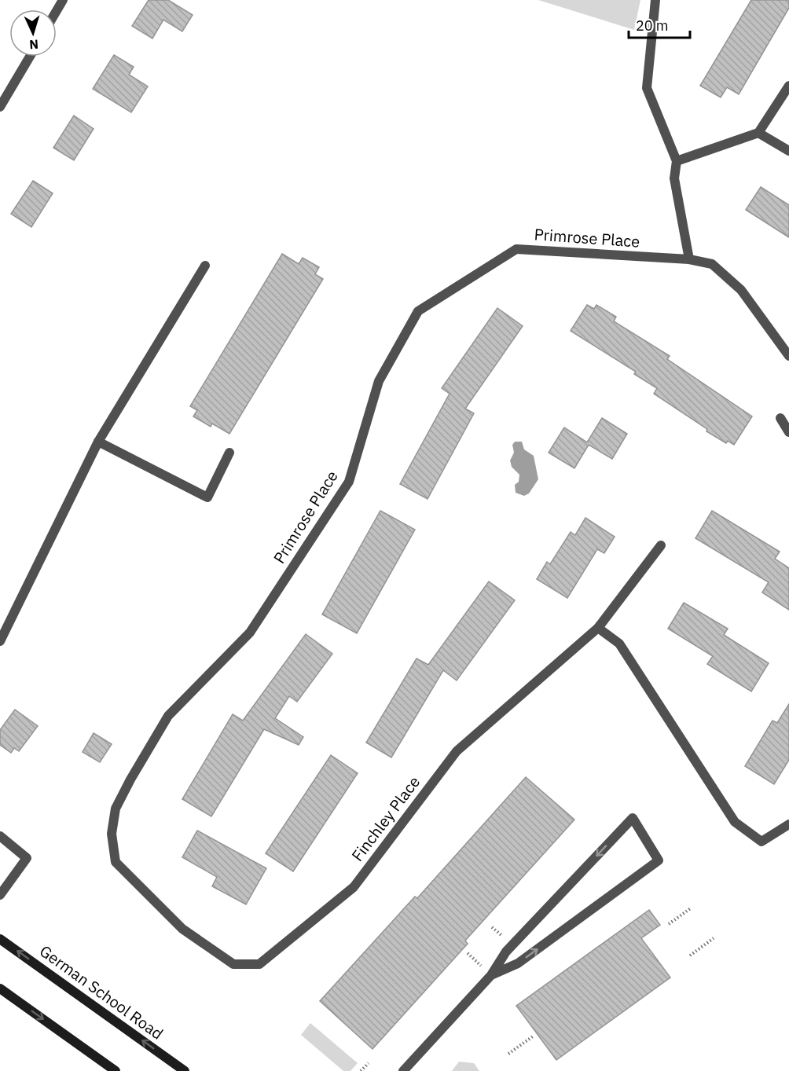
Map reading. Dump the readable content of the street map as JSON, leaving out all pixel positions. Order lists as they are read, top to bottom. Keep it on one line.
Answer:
{"streets":{"street":["Primrose Place","Finchley Place","German School Road"]},"crossings":[["Primrose Place","Finchley Place"]],"scale_bar":"20 m","north":"bottom"}
